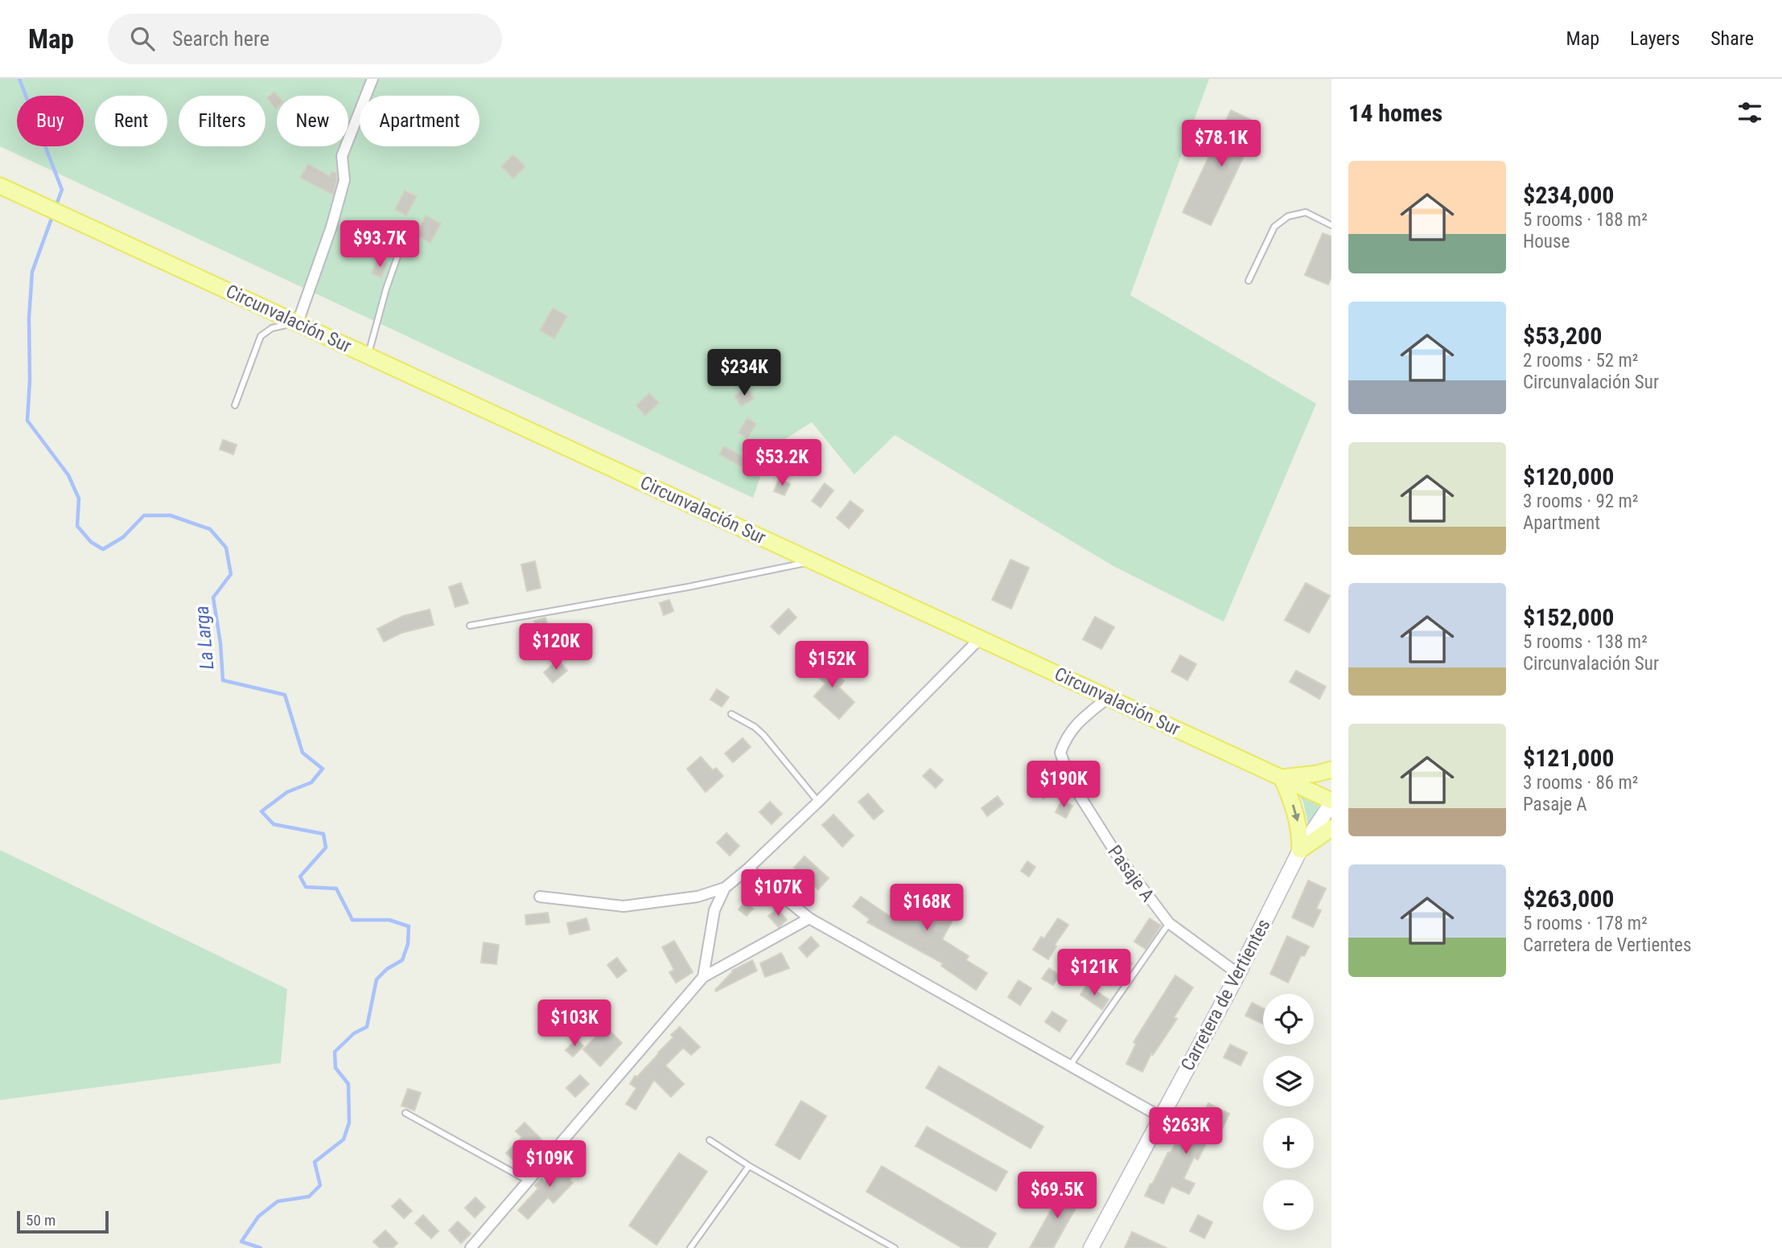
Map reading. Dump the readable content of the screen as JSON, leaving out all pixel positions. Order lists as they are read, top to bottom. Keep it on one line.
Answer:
{"streets":{"main road":["Circunvalación Sur","Carretera de Vertientes"],"street":["Pasaje A"]},"crossings":[["Circunvalación Sur","Pasaje A"],["Circunvalación Sur","Carretera de Vertientes"],["Pasaje A","Carretera de Vertientes"]],"water":["La Larga"],"scale_bar":"50 m","page":{"header":"Map","search":"Search here","nav":["Map","Layers","Share"],"heading":"14 homes","chip":["Buy","Rent","Filters","New","Apartment"],"price":["$78.1K","$93.7K","$234K","$53.2K","$120K","$152K","$190K","$107K","$168K","$121K","$103K","$263K","$109K","$69.5K"],"list":[{"name":"$234,000","note":"5 rooms · 188 m² · House"},{"name":"$53,200","note":"2 rooms · 52 m² · Circunvalación Sur"},{"name":"$120,000","note":"3 rooms · 92 m² · Apartment"},{"name":"$152,000","note":"5 rooms · 138 m² · Circunvalación Sur"},{"name":"$121,000","note":"3 rooms · 86 m² · Pasaje A"},{"name":"$263,000","note":"5 rooms · 178 m² · Carretera de Vertientes"}],"map_buttons":["+","−"],"scale":"50 m"}}
